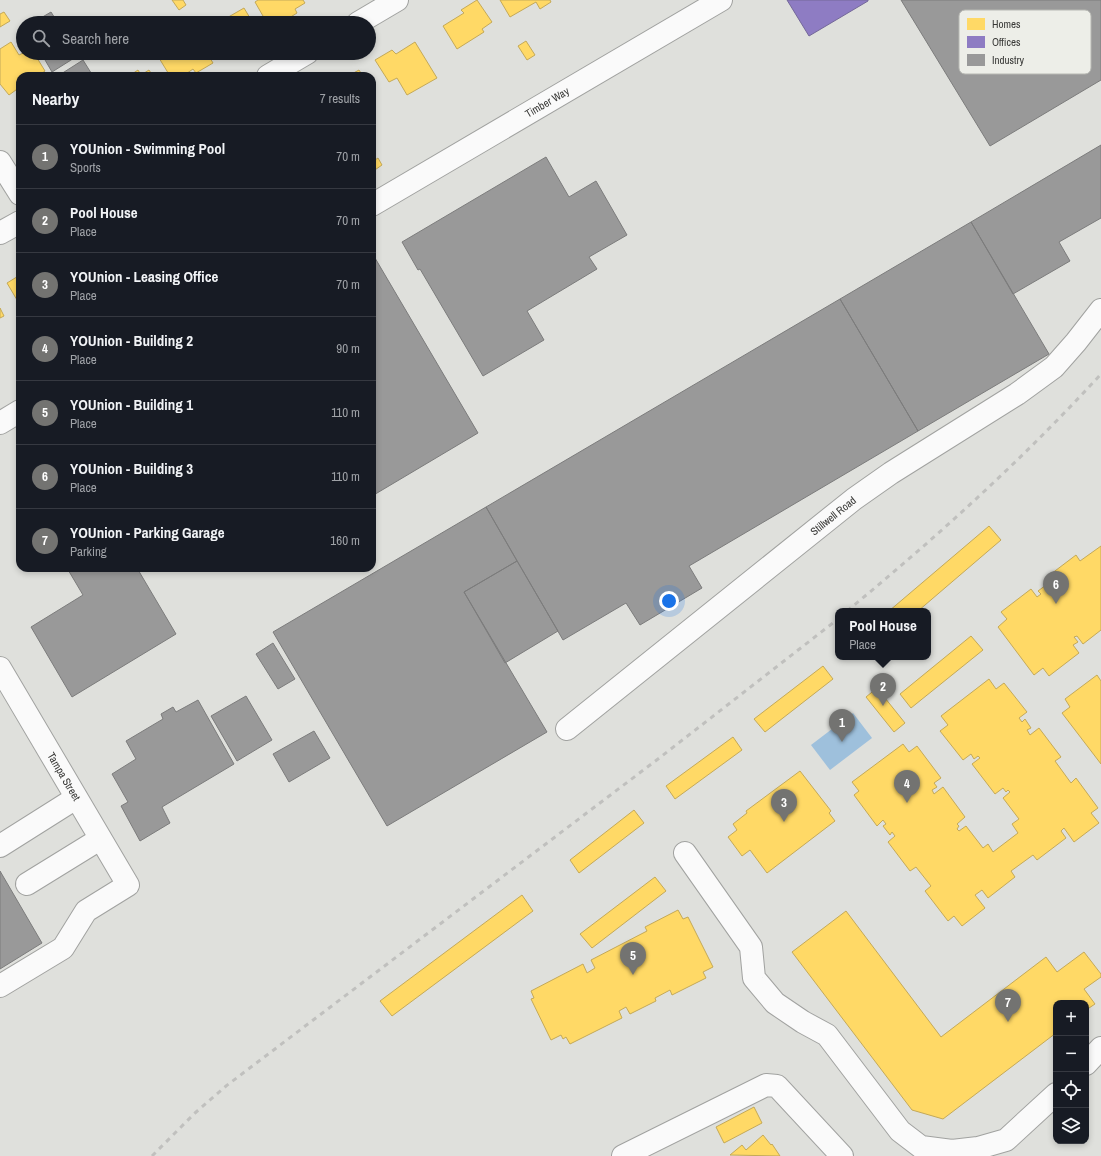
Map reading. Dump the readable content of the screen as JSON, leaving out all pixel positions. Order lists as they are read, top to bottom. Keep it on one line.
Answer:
{"streets":{"street":["Timber Way","Stillwell Road","Tampa Street"]},"legend":["Homes","Offices","Industry"],"page":{"search":"Search here","heading":["Nearby","7 results"],"list":[{"mark":"1","name":"YOUnion - Swimming Pool","note":"Sports","value":"70 m"},{"mark":"2","name":"Pool House","note":"Place","value":"70 m"},{"mark":"3","name":"YOUnion - Leasing Office","note":"Place","value":"70 m"},{"mark":"4","name":"YOUnion - Building 2","note":"Place","value":"90 m"},{"mark":"5","name":"YOUnion - Building 1","note":"Place","value":"110 m"},{"mark":"6","name":"YOUnion - Building 3","note":"Place","value":"110 m"},{"mark":"7","name":"YOUnion - Parking Garage","note":"Parking","value":"160 m"}],"pins":["6","2","1","4","3","5","7"],"popup":["Pool House","Place"],"map_buttons":["+","−"]}}
